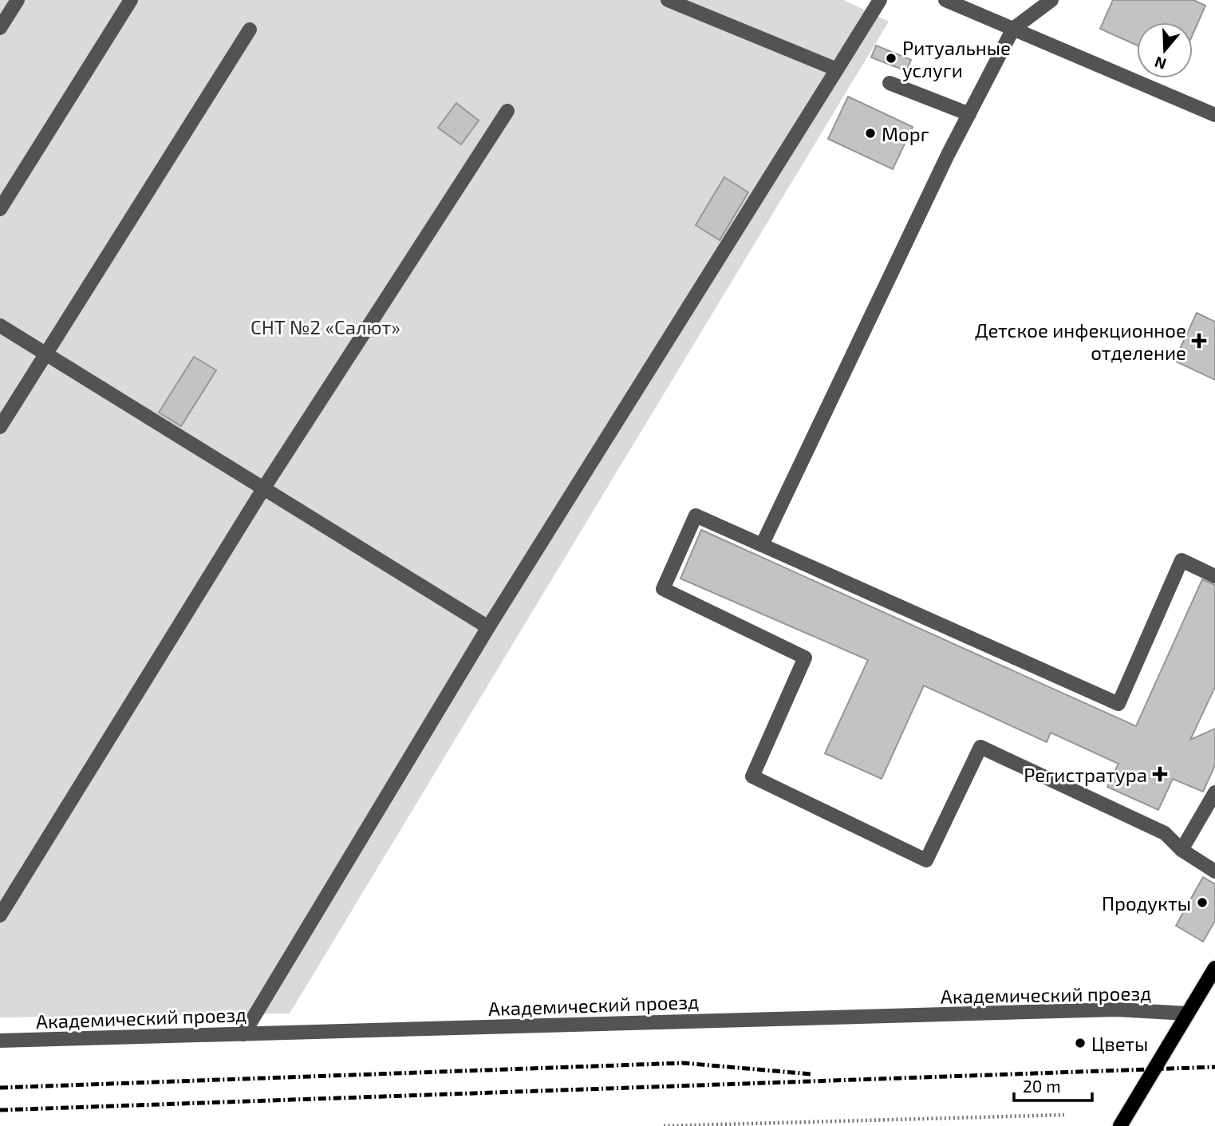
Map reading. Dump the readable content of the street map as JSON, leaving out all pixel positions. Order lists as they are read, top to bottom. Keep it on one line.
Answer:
{"streets":{"street":["Академический проезд"]},"parks":["СНТ №2 «Салют»"],"places":{"other":["Ритуальные услуги","Морг","Продукты","Цветы"],"health":["Детское инфекционное отделение","Регистратура"]},"scale_bar":"20 m","north":"bottom"}
